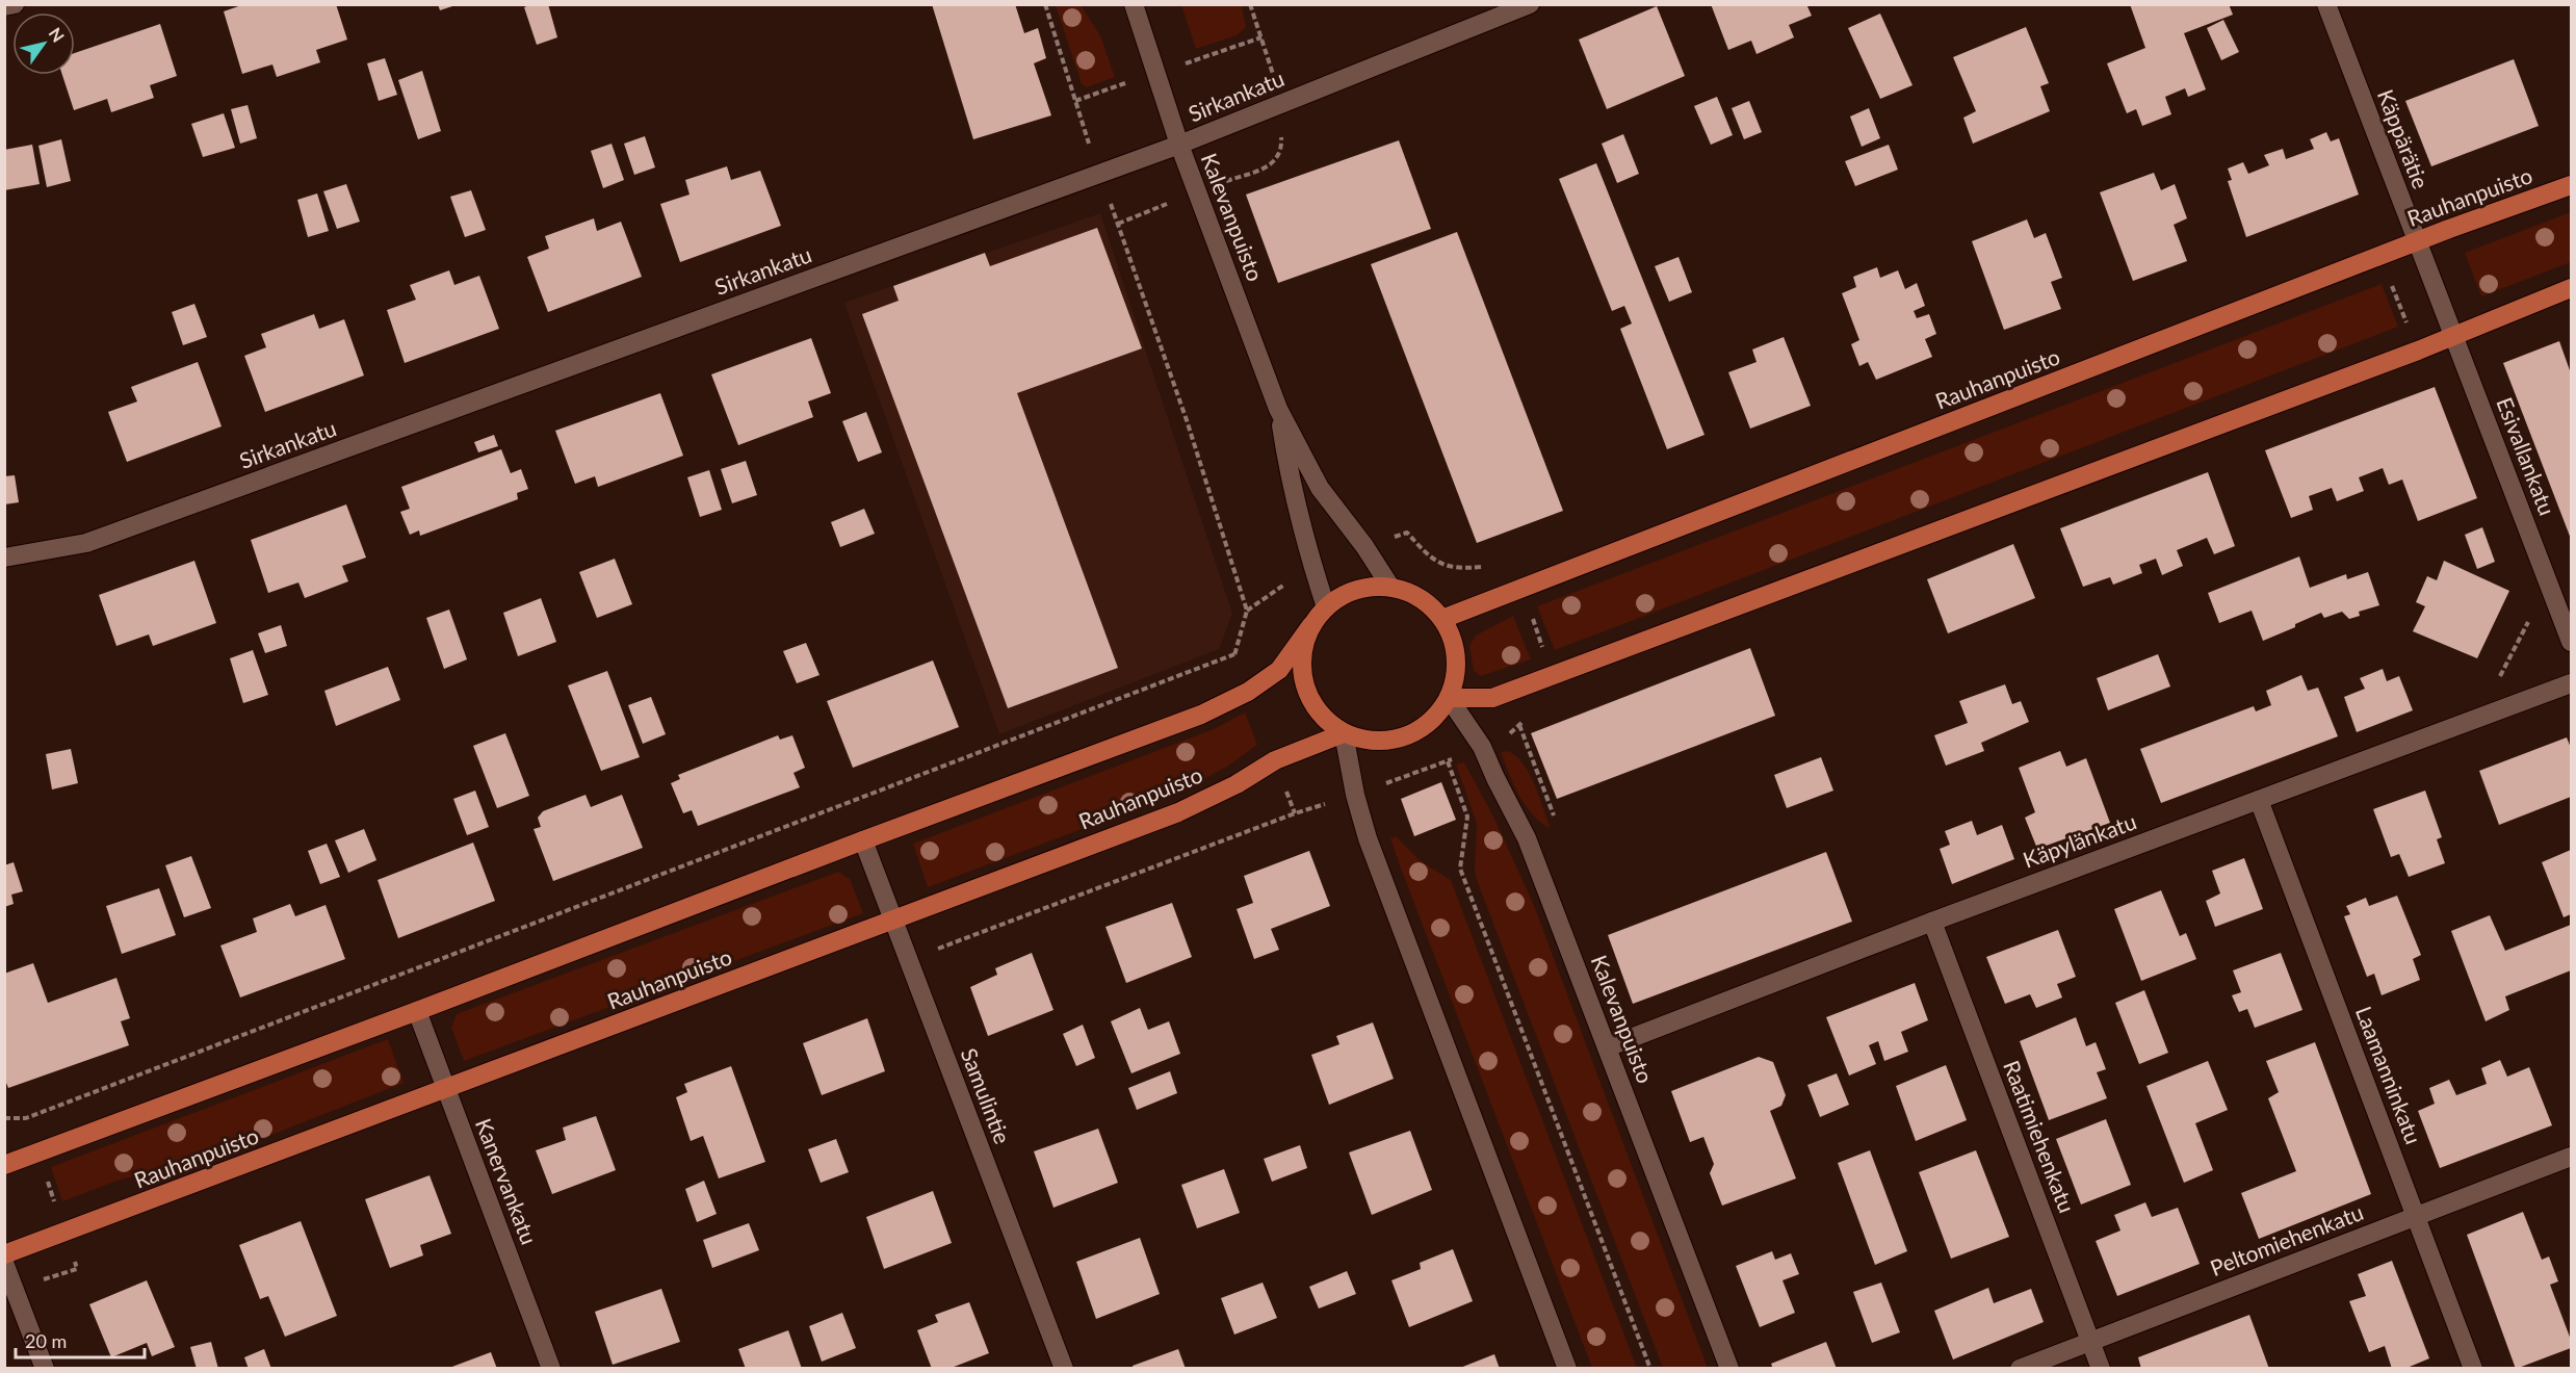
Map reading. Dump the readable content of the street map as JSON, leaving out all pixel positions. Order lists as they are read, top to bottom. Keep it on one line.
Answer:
{"streets":{"main road":["Rauhanpuisto"],"street":["Sirkankatu","Käppärätie","Kalevanpuisto","Esivallankatu","Käpylänkatu","Laamanninkatu","Samulintie","Raatimiehenkatu","Kanervankatu","Peltomiehenkatu"]},"crossings":[["Sirkankatu","Kalevanpuisto"],["Käppärätie","Rauhanpuisto"],["Käppärätie","Esivallankatu"],["Rauhanpuisto","Kalevanpuisto"],["Rauhanpuisto","Samulintie"],["Rauhanpuisto","Kanervankatu"],["Kalevanpuisto","Käpylänkatu"],["Käpylänkatu","Laamanninkatu"],["Käpylänkatu","Raatimiehenkatu"],["Laamanninkatu","Peltomiehenkatu"],["Raatimiehenkatu","Peltomiehenkatu"]],"scale_bar":"20 m","north":"top right"}
